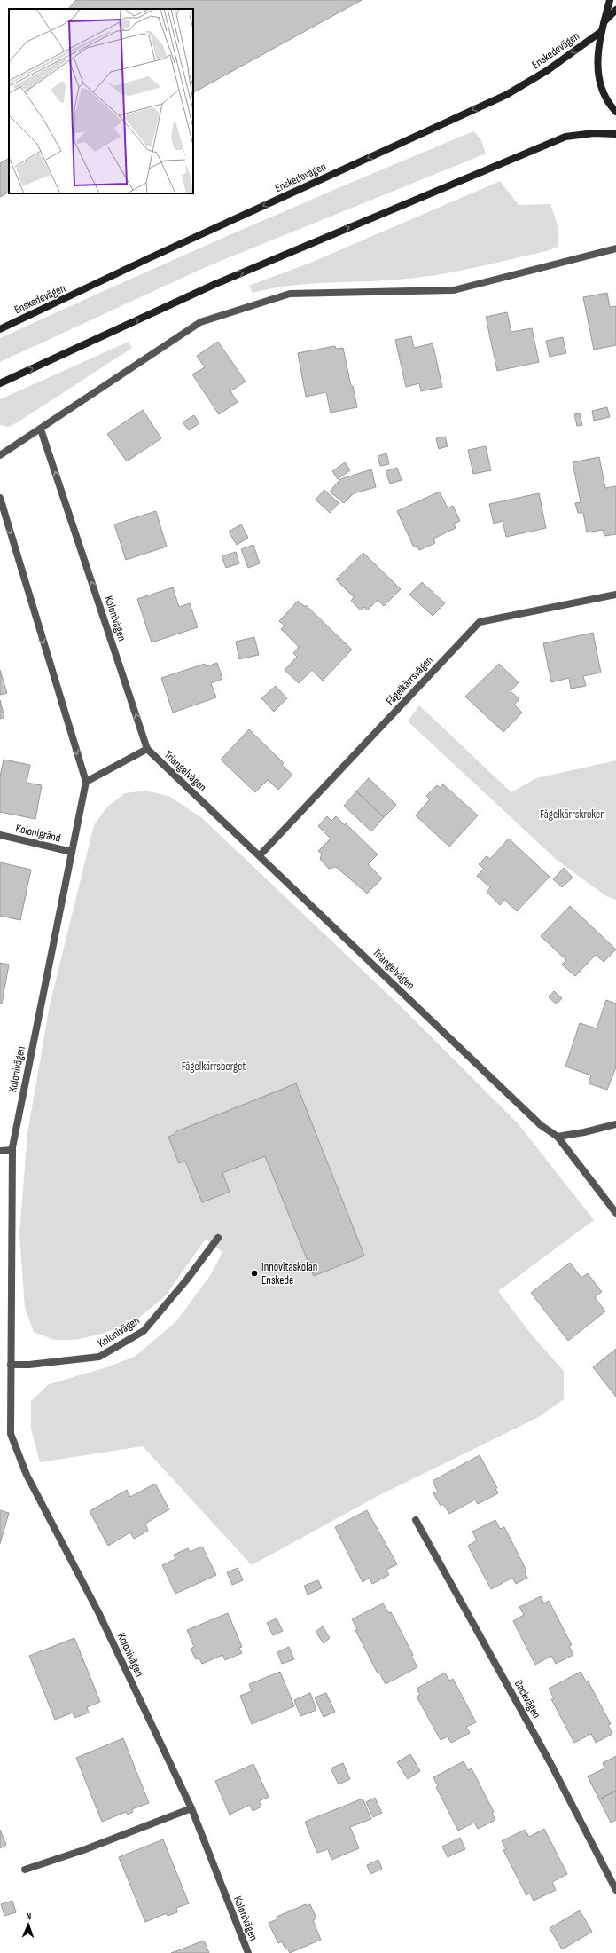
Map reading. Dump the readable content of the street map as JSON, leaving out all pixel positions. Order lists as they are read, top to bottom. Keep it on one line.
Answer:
{"streets":{"main road":["Enskedevägen"],"street":["Kolonivägen","Fågelkärrsvägen","Triangelvägen","Kolonigränd","Backvägen"]},"crossings":[["Kolonivägen","Triangelvägen"],["Kolonivägen","Kolonigränd"],["Fågelkärrsvägen","Triangelvägen"]],"parks":["Fågelkärrskroken","Fågelkärrsberget"],"places":["Innovitaskolan Enskede"],"north":"top"}
